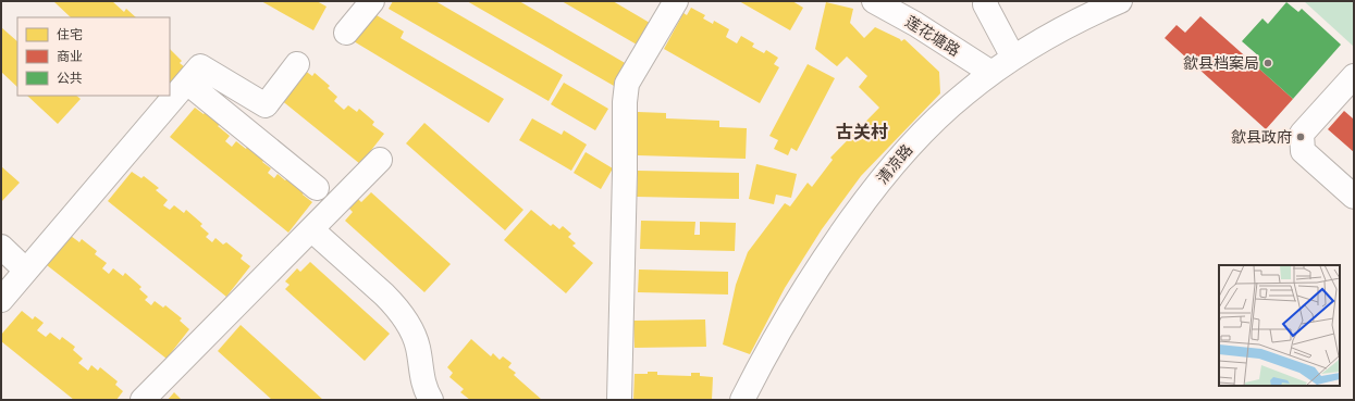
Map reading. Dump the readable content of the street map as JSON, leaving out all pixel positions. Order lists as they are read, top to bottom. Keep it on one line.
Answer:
{"streets":{"street":["莲花塘路","清凉路"]},"crossings":[["莲花塘路","清凉路"]],"districts":["古关村"],"places":["歙县档案局","歙县政府"],"legend":["住宅","商业","公共"]}
